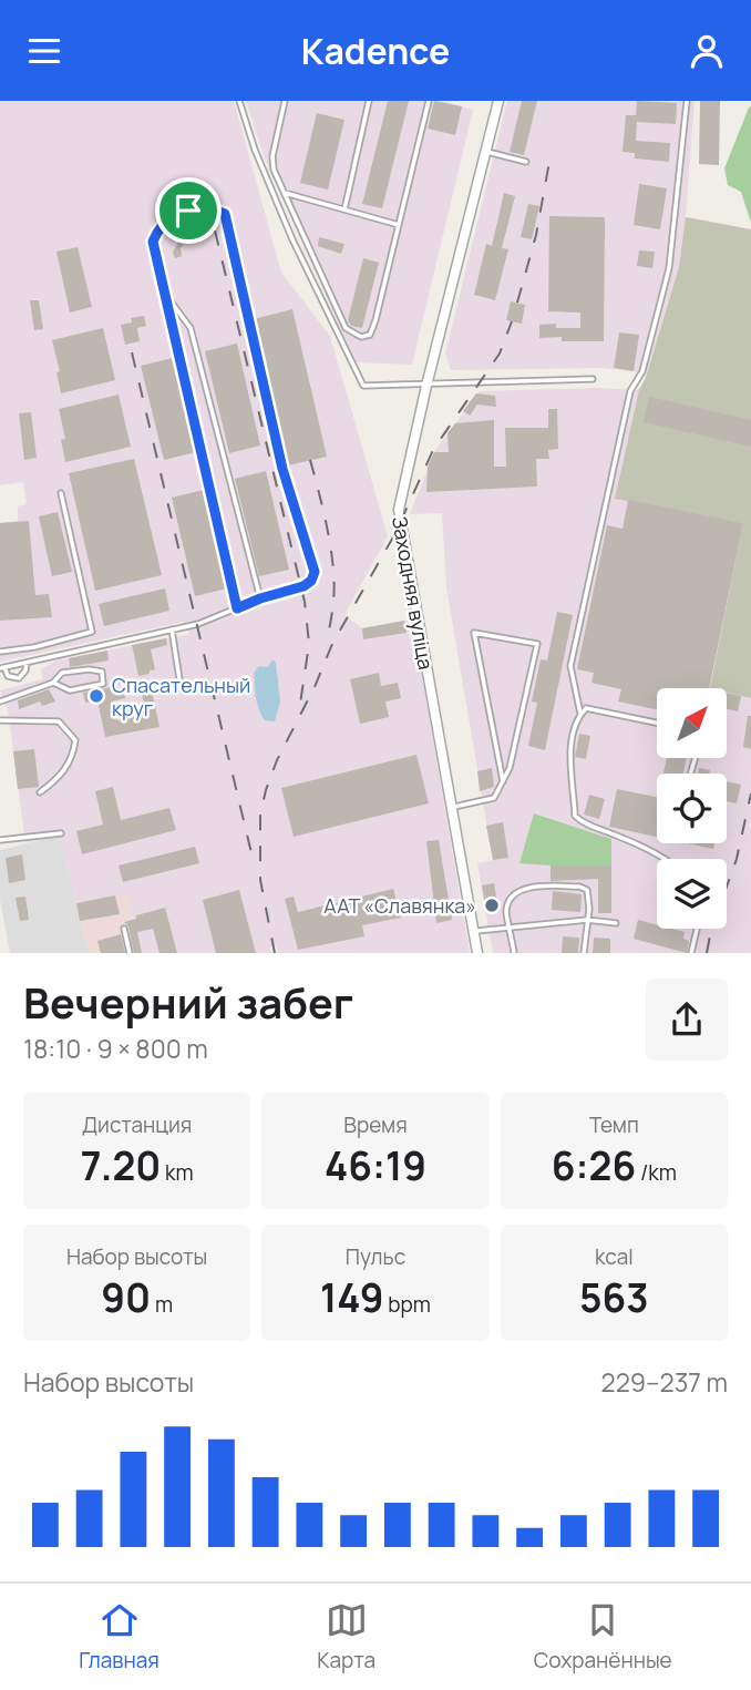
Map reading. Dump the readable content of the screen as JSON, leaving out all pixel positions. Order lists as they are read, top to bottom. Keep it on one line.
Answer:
{"streets":{"street":["Заходняя вуліца"]},"places":["Спасательный круг","ААТ «Славянка»"],"north":"top right","page":{"header":"Kadence","heading":["Вечерний забег","18:10 · 9 × 800 m"],"stats":[["Дистанция","7.20 km"],["Время","46:19"],["Темп","6:26 /km"],["Набор высоты","90 m"],["Пульс","149 bpm"],["kcal","563"]],"chart":["Набор высоты","229–237 m"],"tabs":["Главная","Карта","Сохранённые"]}}
